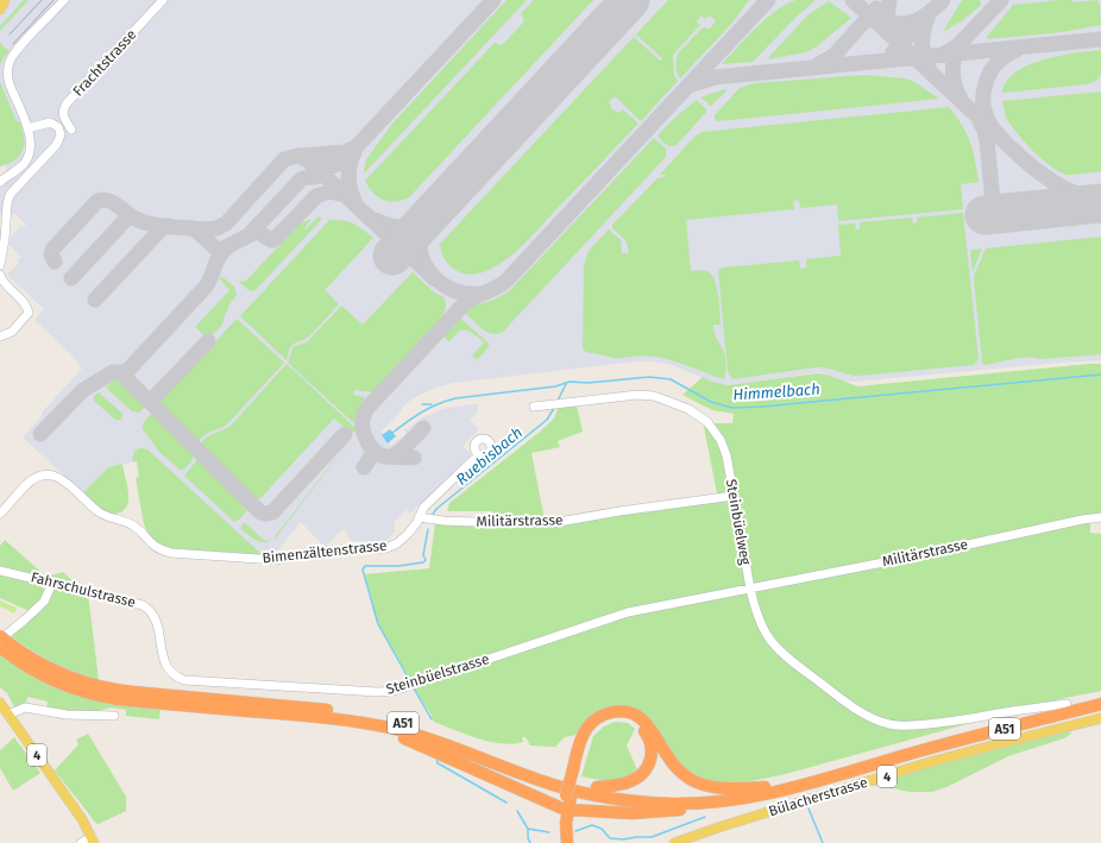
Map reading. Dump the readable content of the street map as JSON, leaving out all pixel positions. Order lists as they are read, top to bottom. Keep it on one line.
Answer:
{"streets":{"highway":["A51"],"main road":["4","Bülacherstrasse"],"street":["Frachtstrasse","Militärstrasse","Steinbüelweg","Bimenzältenstrasse","Fahrschulstrasse","Steinbüelstrasse"]},"crossings":[["Militärstrasse","Steinbüelweg"],["Militärstrasse","Bimenzältenstrasse"],["Militärstrasse","Steinbüelstrasse"],["Steinbüelweg","Steinbüelstrasse"],["Steinbüelweg","A51"],["Fahrschulstrasse","Steinbüelstrasse"]],"water":["Himmelbach","Ruebisbach"]}
